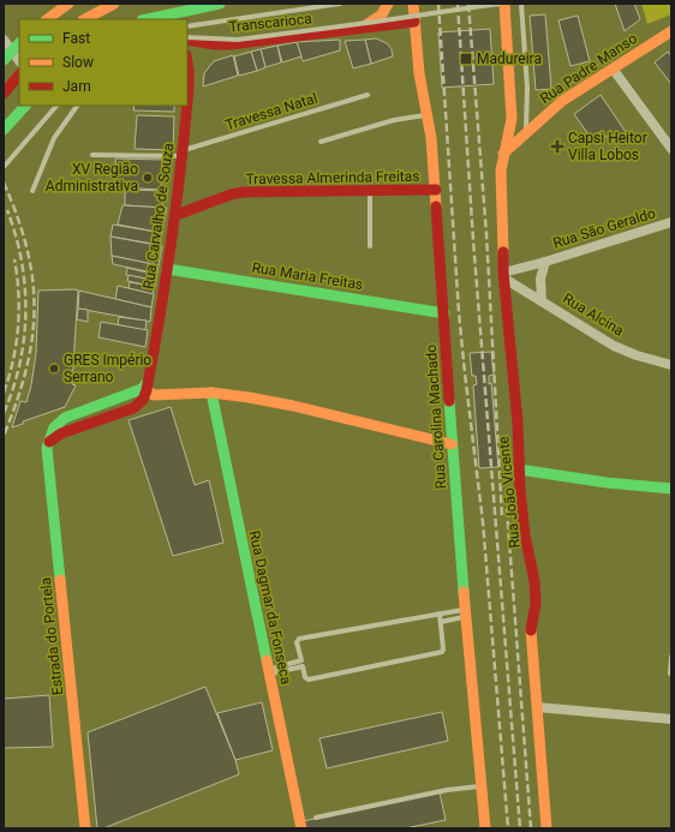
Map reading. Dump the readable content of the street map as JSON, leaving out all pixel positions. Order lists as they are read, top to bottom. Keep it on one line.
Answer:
{"streets":{"main road":["Rua Padre Manso","Travessa Almerinda Freitas","Rua Carvalho de Souza","Rua Maria Freitas","Rua Carolina Machado","Rua João Vicente","Rua Dagmar da Fonseca","Estrada do Portela"],"street":["Rua São Geraldo","Rua Alcina"],"lane":["Transcarioca","Travessa Natal"]},"crossings":[["Rua Padre Manso","Rua João Vicente"],["Travessa Natal","Rua Carvalho de Souza"],["Travessa Almerinda Freitas","Rua Carvalho de Souza"],["Travessa Almerinda Freitas","Rua Carolina Machado"],["Rua Carvalho de Souza","Rua Maria Freitas"],["Rua Carvalho de Souza","Estrada do Portela"],["Rua São Geraldo","Rua Alcina"],["Rua São Geraldo","Rua João Vicente"],["Rua Maria Freitas","Rua Carolina Machado"],["Rua Alcina","Rua João Vicente"]],"places":{"transit":["Madureira"],"health":["Capsi Heitor Villa Lobos"],"other":["XV Região Administrativa","GRES Império Serrano"]},"legend":["Fast","Slow","Jam"]}
